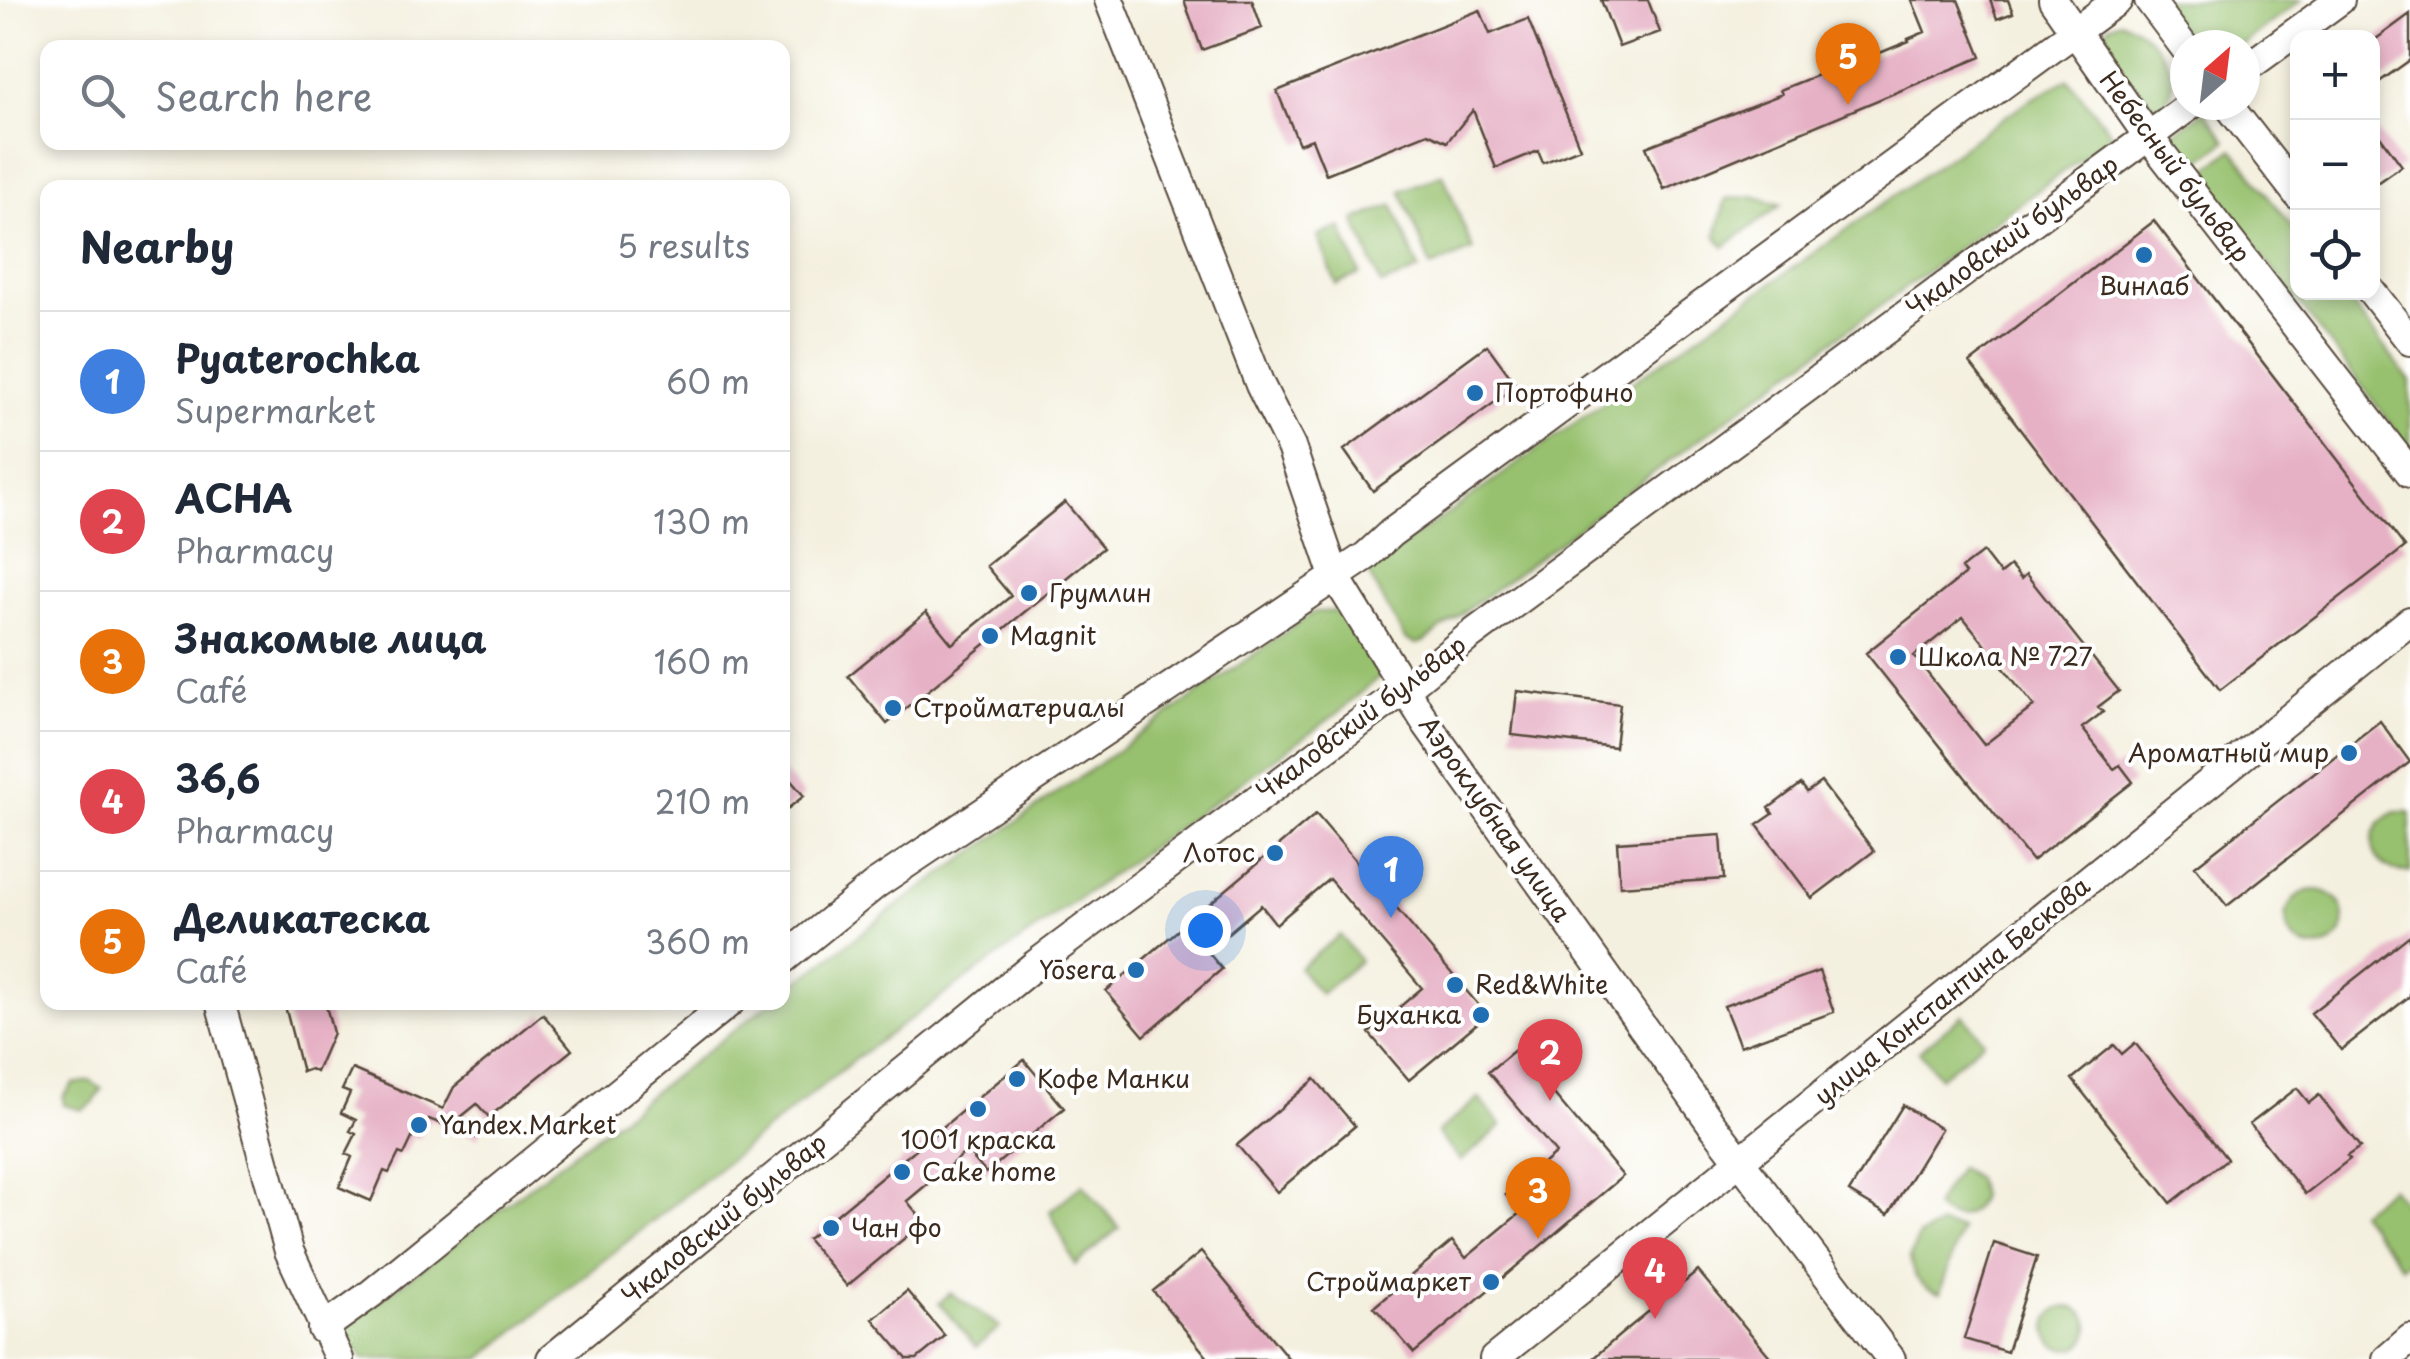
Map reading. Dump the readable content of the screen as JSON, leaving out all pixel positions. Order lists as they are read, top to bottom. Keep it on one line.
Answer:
{"streets":{"street":["Небесный бульвар","Чкаловский бульвар","Аэроклубная улица","улица Константина Бескова"]},"crossings":[["Небесный бульвар","Чкаловский бульвар"],["Чкаловский бульвар","Аэроклубная улица"],["Аэроклубная улица","улица Константина Бескова"]],"places":["Винлаб","Портофино","Грумлин","Magnit","Школа № 727","Стройматериалы","Ароматный мир","Лотос","Yōsera","Red&White","Буханка","Кофе Манки","1001 краска","Yandex.Market","Cake home","Чан фо","Строймаркет"],"north":"top right","page":{"pins":["5","1","2","3","4"],"map_buttons":["+","−"],"search":"Search here","heading":["Nearby","5 results"],"list":[{"mark":"1","name":"Pyaterochka","note":"Supermarket","value":"60 m"},{"mark":"2","name":"АСНА","note":"Pharmacy","value":"130 m"},{"mark":"3","name":"Знакомые лица","note":"Café","value":"160 m"},{"mark":"4","name":"36,6","note":"Pharmacy","value":"210 m"},{"mark":"5","name":"Деликатеска","note":"Café","value":"360 m"}]}}
